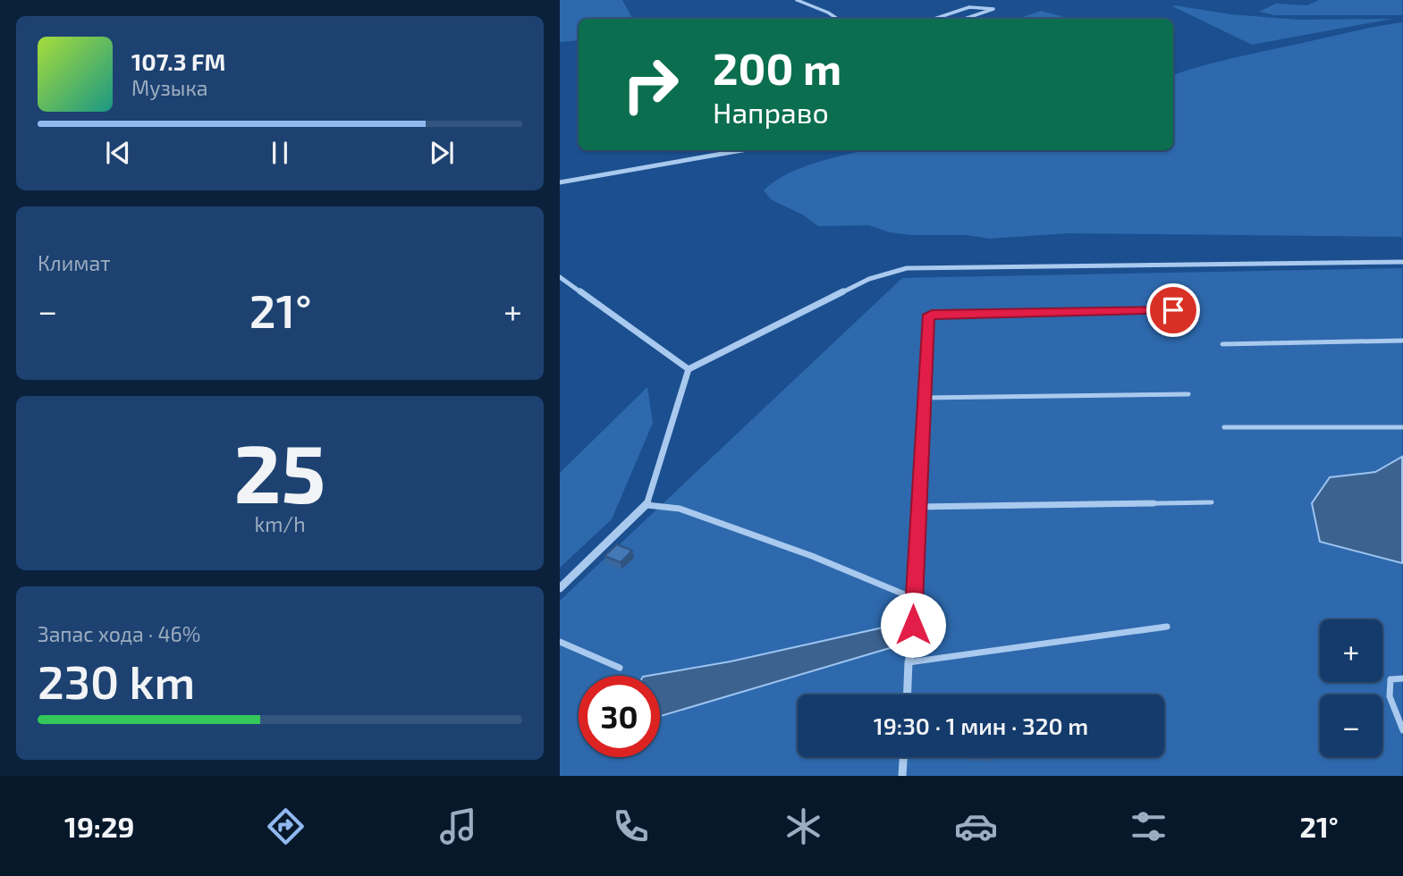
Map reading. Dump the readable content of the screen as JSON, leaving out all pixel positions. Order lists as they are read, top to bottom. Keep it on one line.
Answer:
{"page":{"turn":["200 m","Направо"],"song":["107.3 FM","Музыка"],"tile":["Климат",["25","km/h"],["Запас хода · 46%","230 km"]],"heat":["−","21°","+"],"map_buttons":["+","−"],"limit":"30","trip":"19:30 · 1 мин · 320 m","tabs":["19:29","21°"]}}
